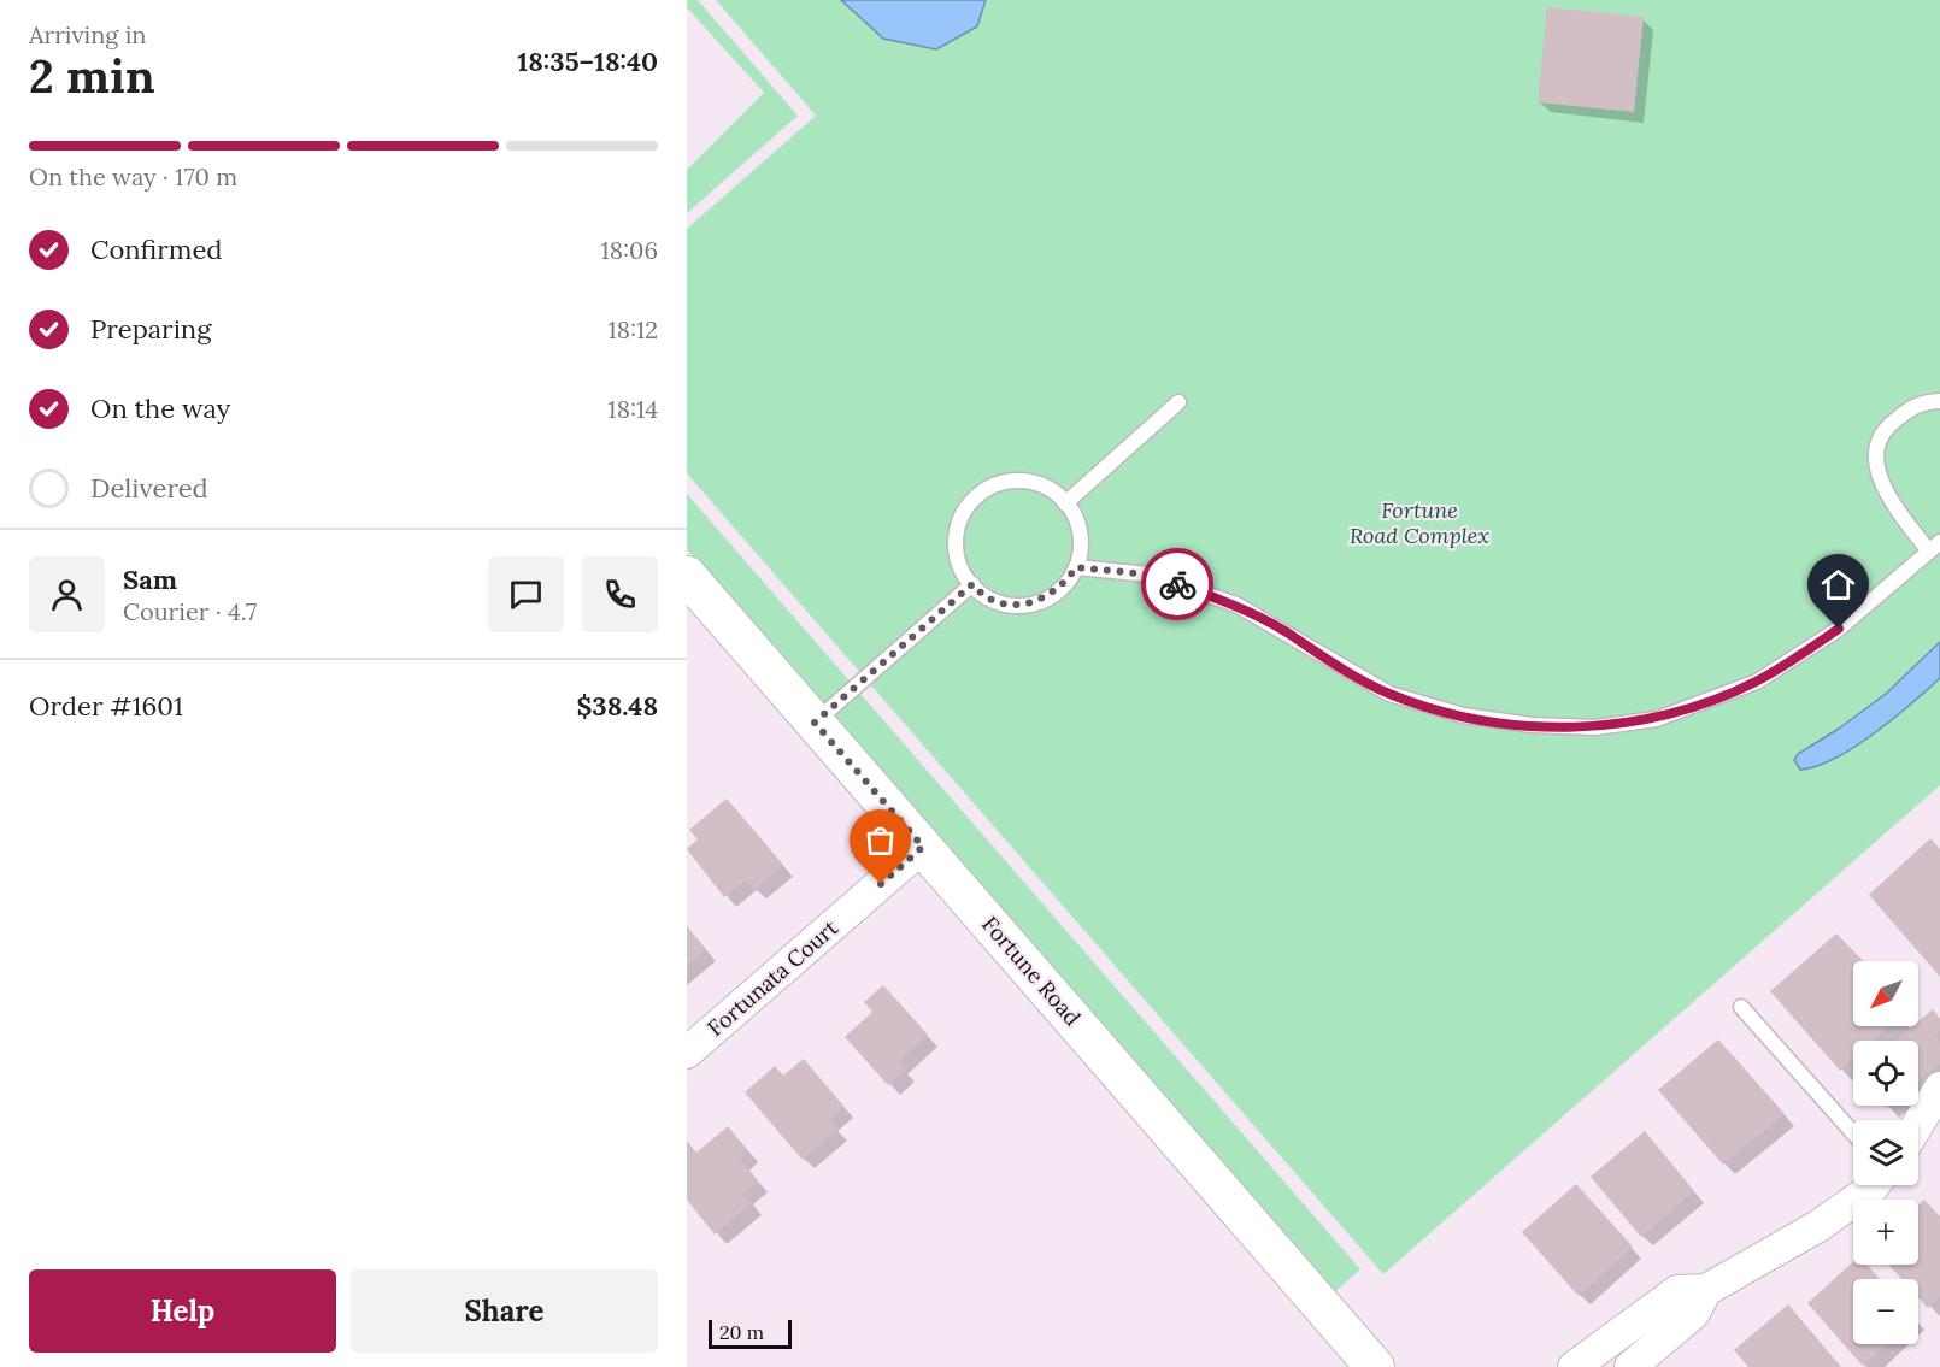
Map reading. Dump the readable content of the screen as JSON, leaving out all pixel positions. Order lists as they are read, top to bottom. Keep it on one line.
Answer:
{"streets":{"street":["Fortune Road","Fortunata Court"]},"crossings":[["Fortune Road","Fortunata Court"]],"parks":["Fortune Road Complex"],"scale_bar":"20 m","north":"bottom left","page":{"heading":["2 min","Arriving in","18:35–18:40"],"panel":["Sam","Courier · 4.7","Order #1601","$38.48"],"bar":"On the way · 170 m","list":[["Confirmed","18:06"],["Preparing","18:12"],["On the way","18:14"],"Delivered"],"map_buttons":["+","−"],"buttons":["Help","Share"],"scale":"20 m"}}
